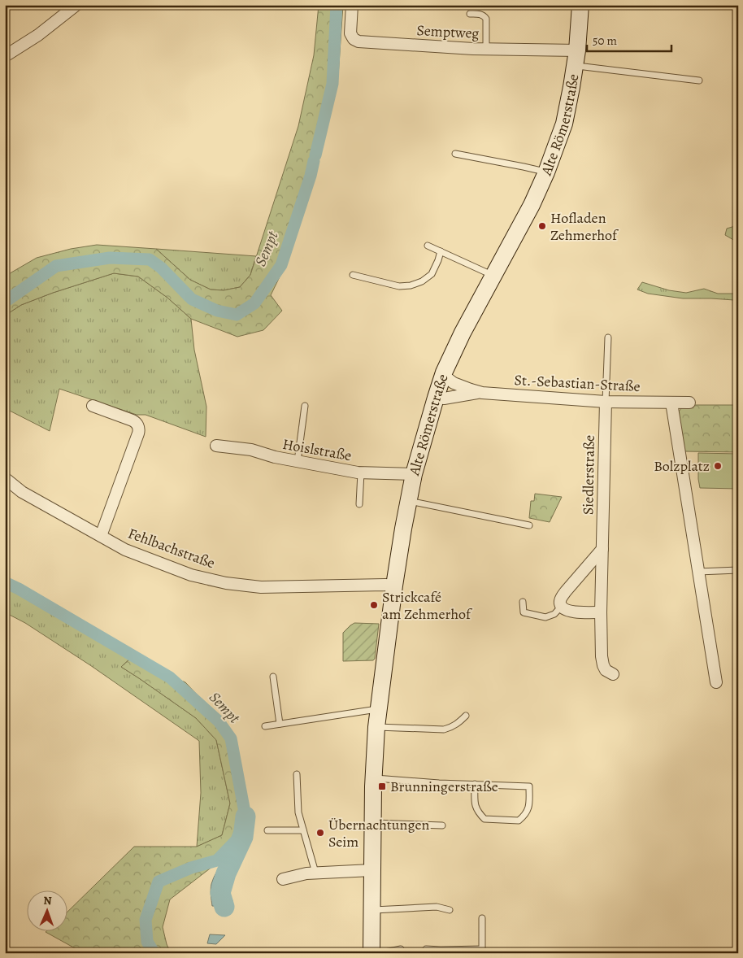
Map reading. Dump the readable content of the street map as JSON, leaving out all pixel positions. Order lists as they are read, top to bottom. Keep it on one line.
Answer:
{"streets":{"main road":["Alte Römerstraße"],"street":["Semptweg","St.-Sebastian-Straße","Hoislstraße","Siedlerstraße","Fehlbachstraße"]},"crossings":[["Semptweg","Alte Römerstraße"],["Alte Römerstraße","St.-Sebastian-Straße"],["Alte Römerstraße","Hoislstraße"],["Alte Römerstraße","Fehlbachstraße"],["St.-Sebastian-Straße","Siedlerstraße"]],"water":["Sempt"],"places":{"other":["Hofladen Zehmerhof","Bolzplatz","Strickcafé am Zehmerhof","Übernachtungen Seim"],"transit":["Brunningerstraße"]},"scale_bar":"50 m","north":"top"}
